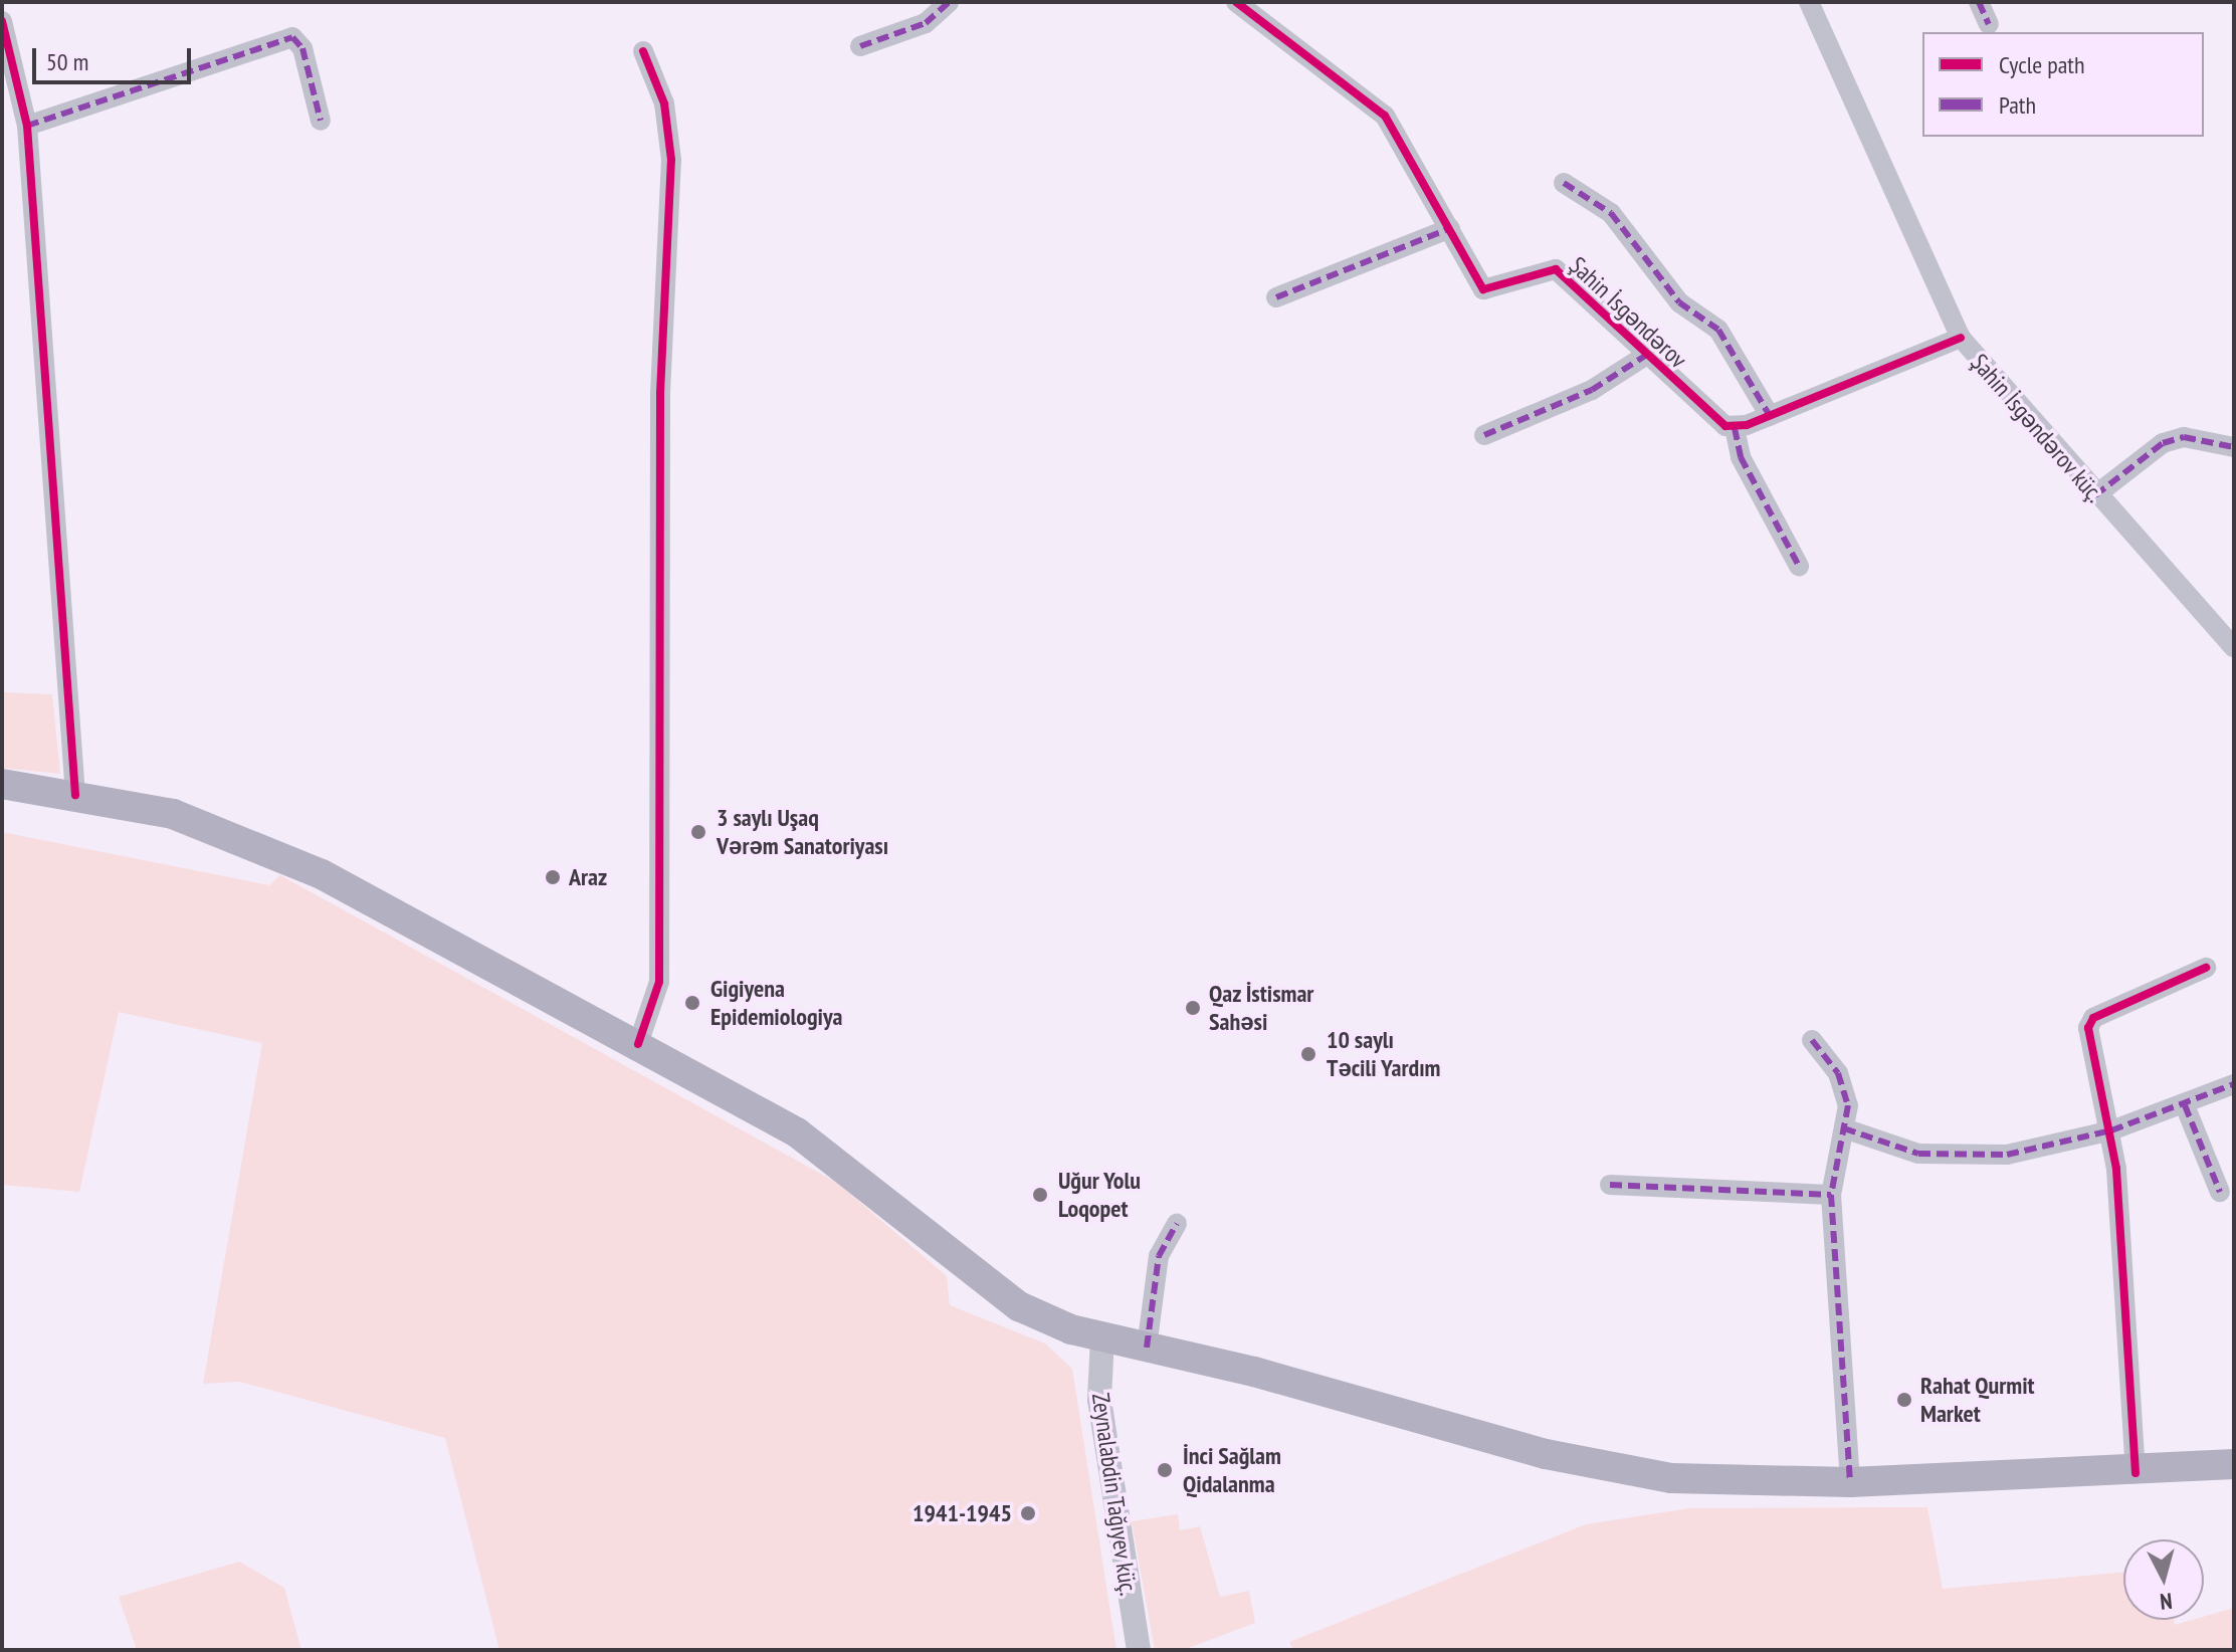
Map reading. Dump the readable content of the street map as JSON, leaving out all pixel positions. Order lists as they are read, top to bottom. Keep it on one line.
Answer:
{"streets":{"street":["Şahin İsgəndərov","Şahin İsgəndərov küç.","Zeynalabdin Tağıyev küç."]},"places":["3 saylı Uşaq Vərəm Sanatoriyası","Araz","Gigiyena Epidemiologiya","Qaz İstismar Sahəsi","10 saylı Təcili Yardım","Uğur Yolu Loqopet","Rahat Qurmit Market","İnci Sağlam Qidalanma","1941-1945"],"legend":["Cycle path","Path"],"scale_bar":"50 m","north":"bottom"}
